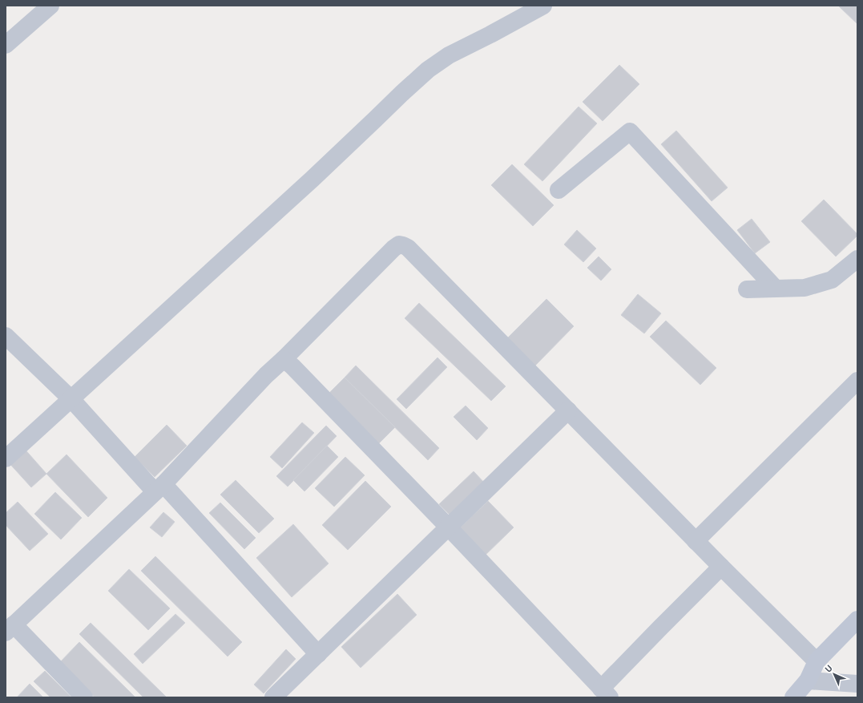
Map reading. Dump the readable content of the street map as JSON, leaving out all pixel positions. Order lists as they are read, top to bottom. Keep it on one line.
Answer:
{"north":"top left"}
